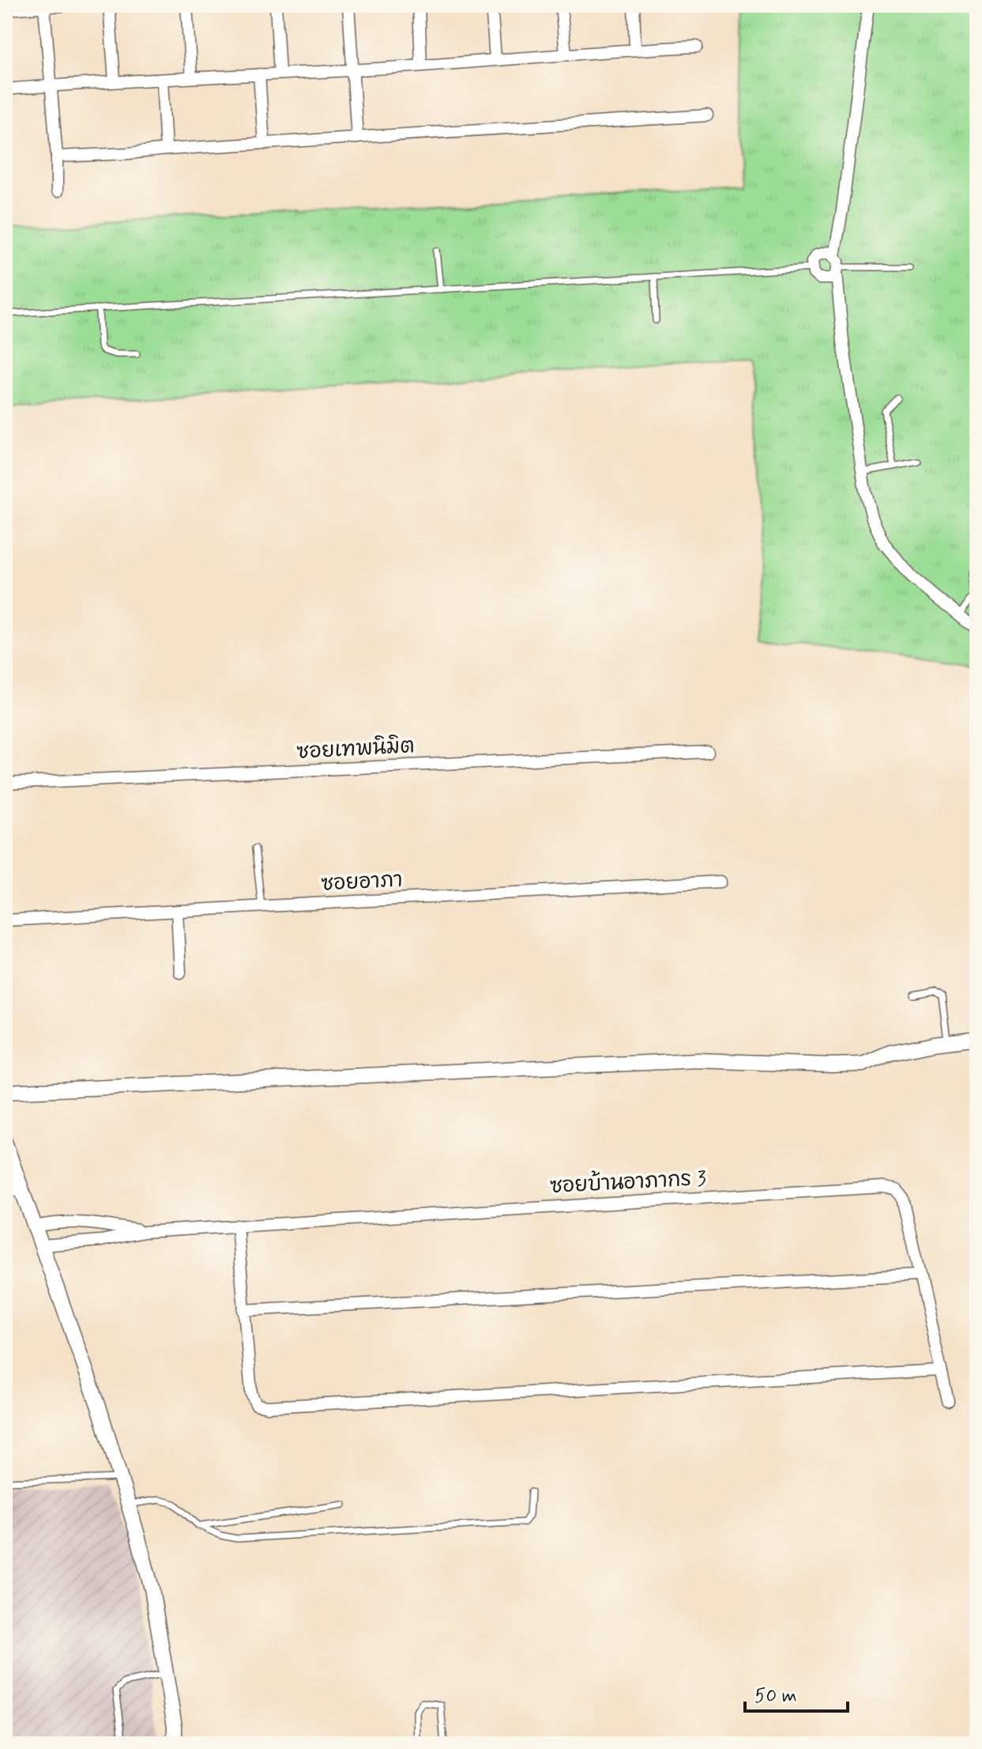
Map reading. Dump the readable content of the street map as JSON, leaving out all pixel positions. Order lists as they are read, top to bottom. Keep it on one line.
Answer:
{"streets":{"street":["ซอยเทพนิมิต","ซอยอาภา","ซอยบ้านอาภากร 3"]},"scale_bar":"50 m"}
